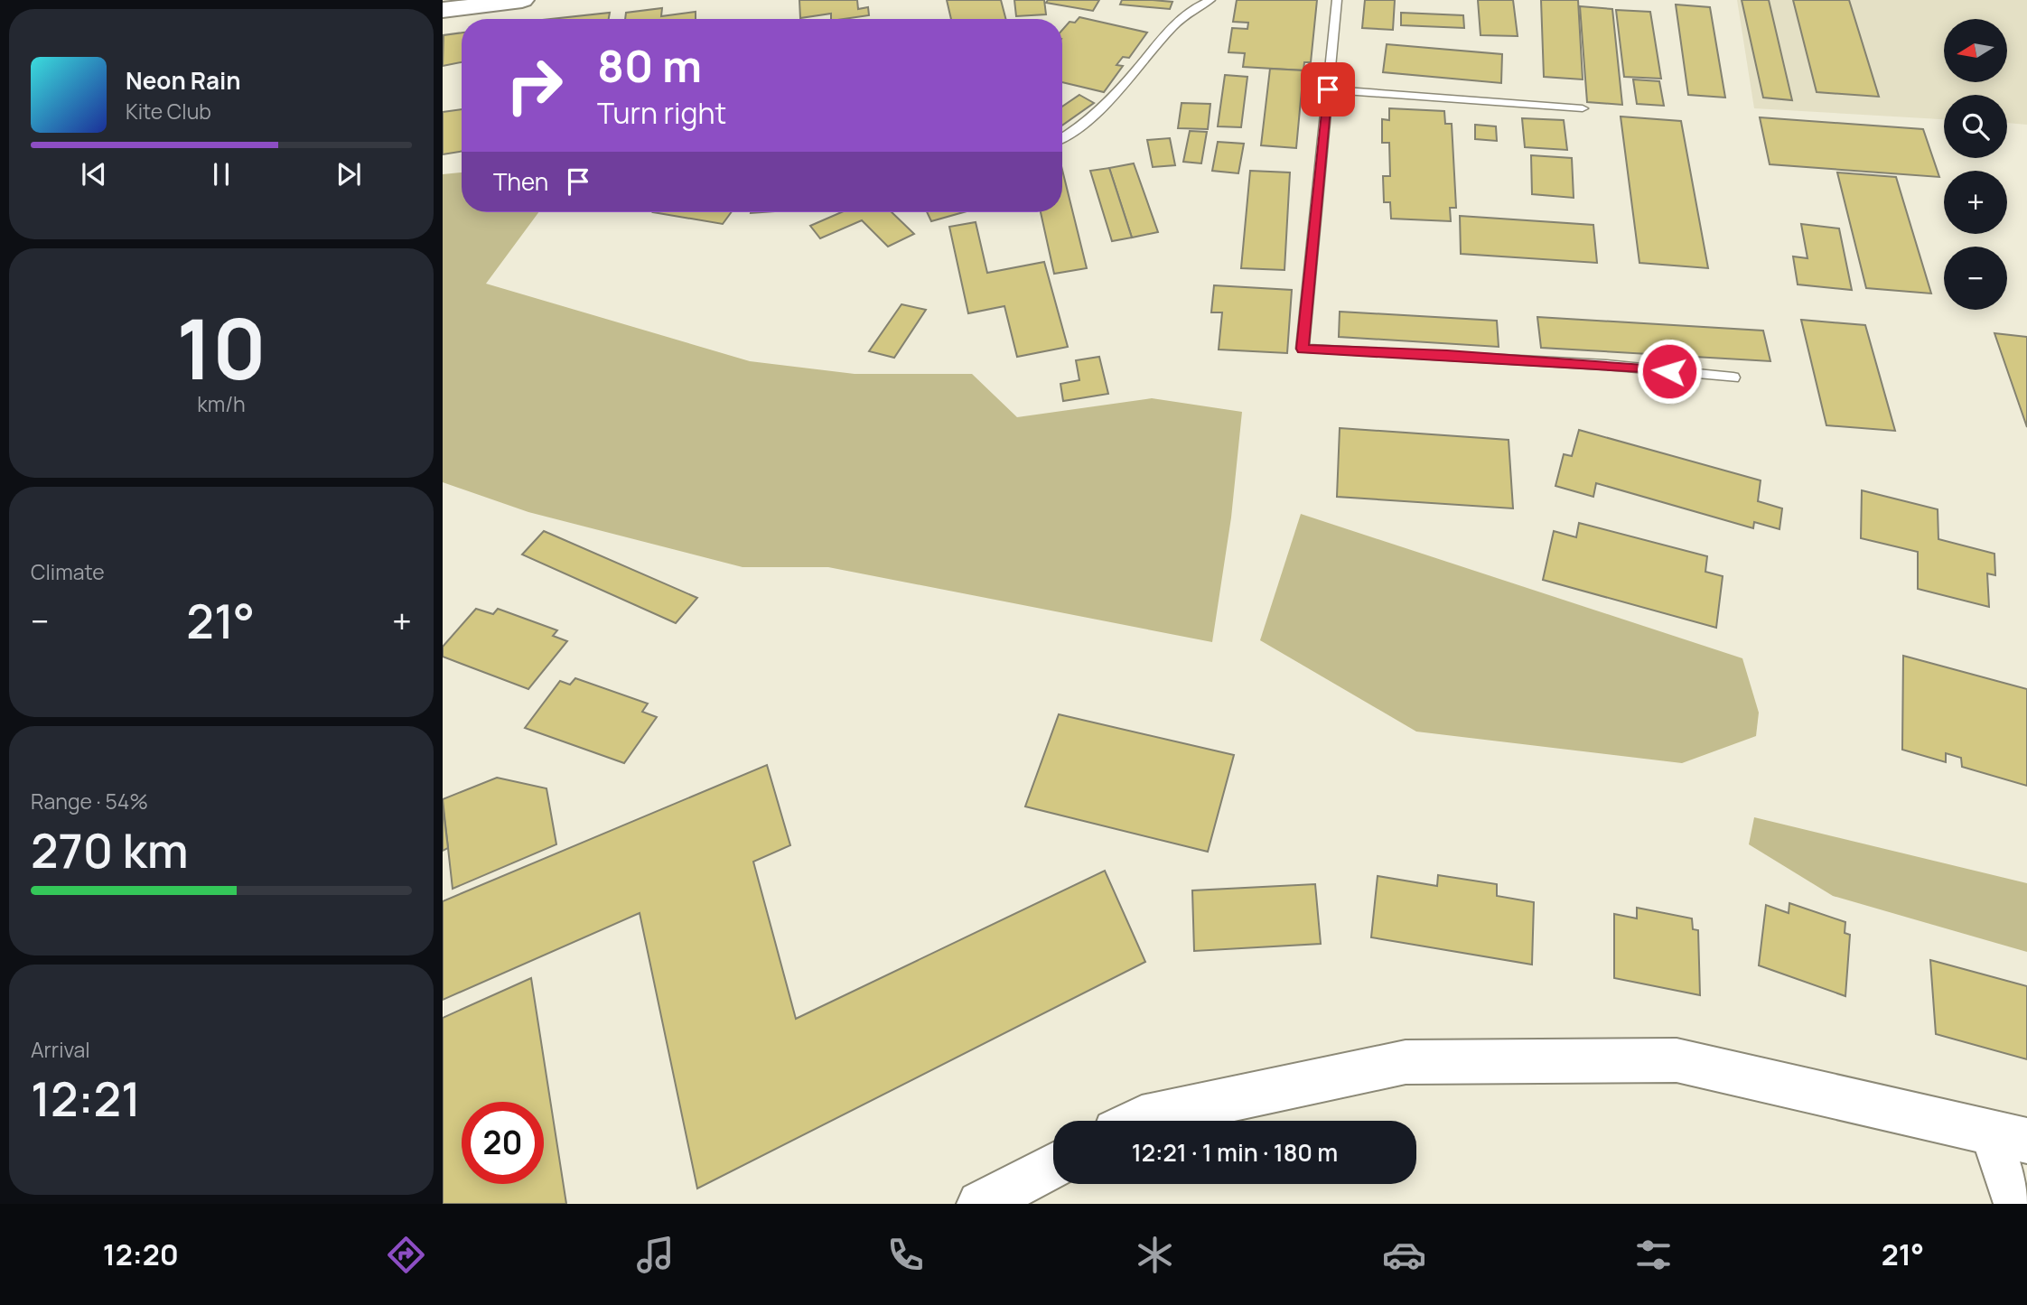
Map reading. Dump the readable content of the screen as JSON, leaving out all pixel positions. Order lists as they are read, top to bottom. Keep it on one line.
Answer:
{"north":"left","page":{"map_buttons":["+","−"],"turn":["80 m","Turn right"],"song":["Neon Rain","Kite Club"],"then":"Then","tile":[["10","km/h"],"Climate",["Range · 54%","270 km"],["Arrival","12:21"]],"heat":["−","21°","+"],"limit":"20","trip":"12:21 · 1 min · 180 m","tabs":["12:20","21°"]}}
